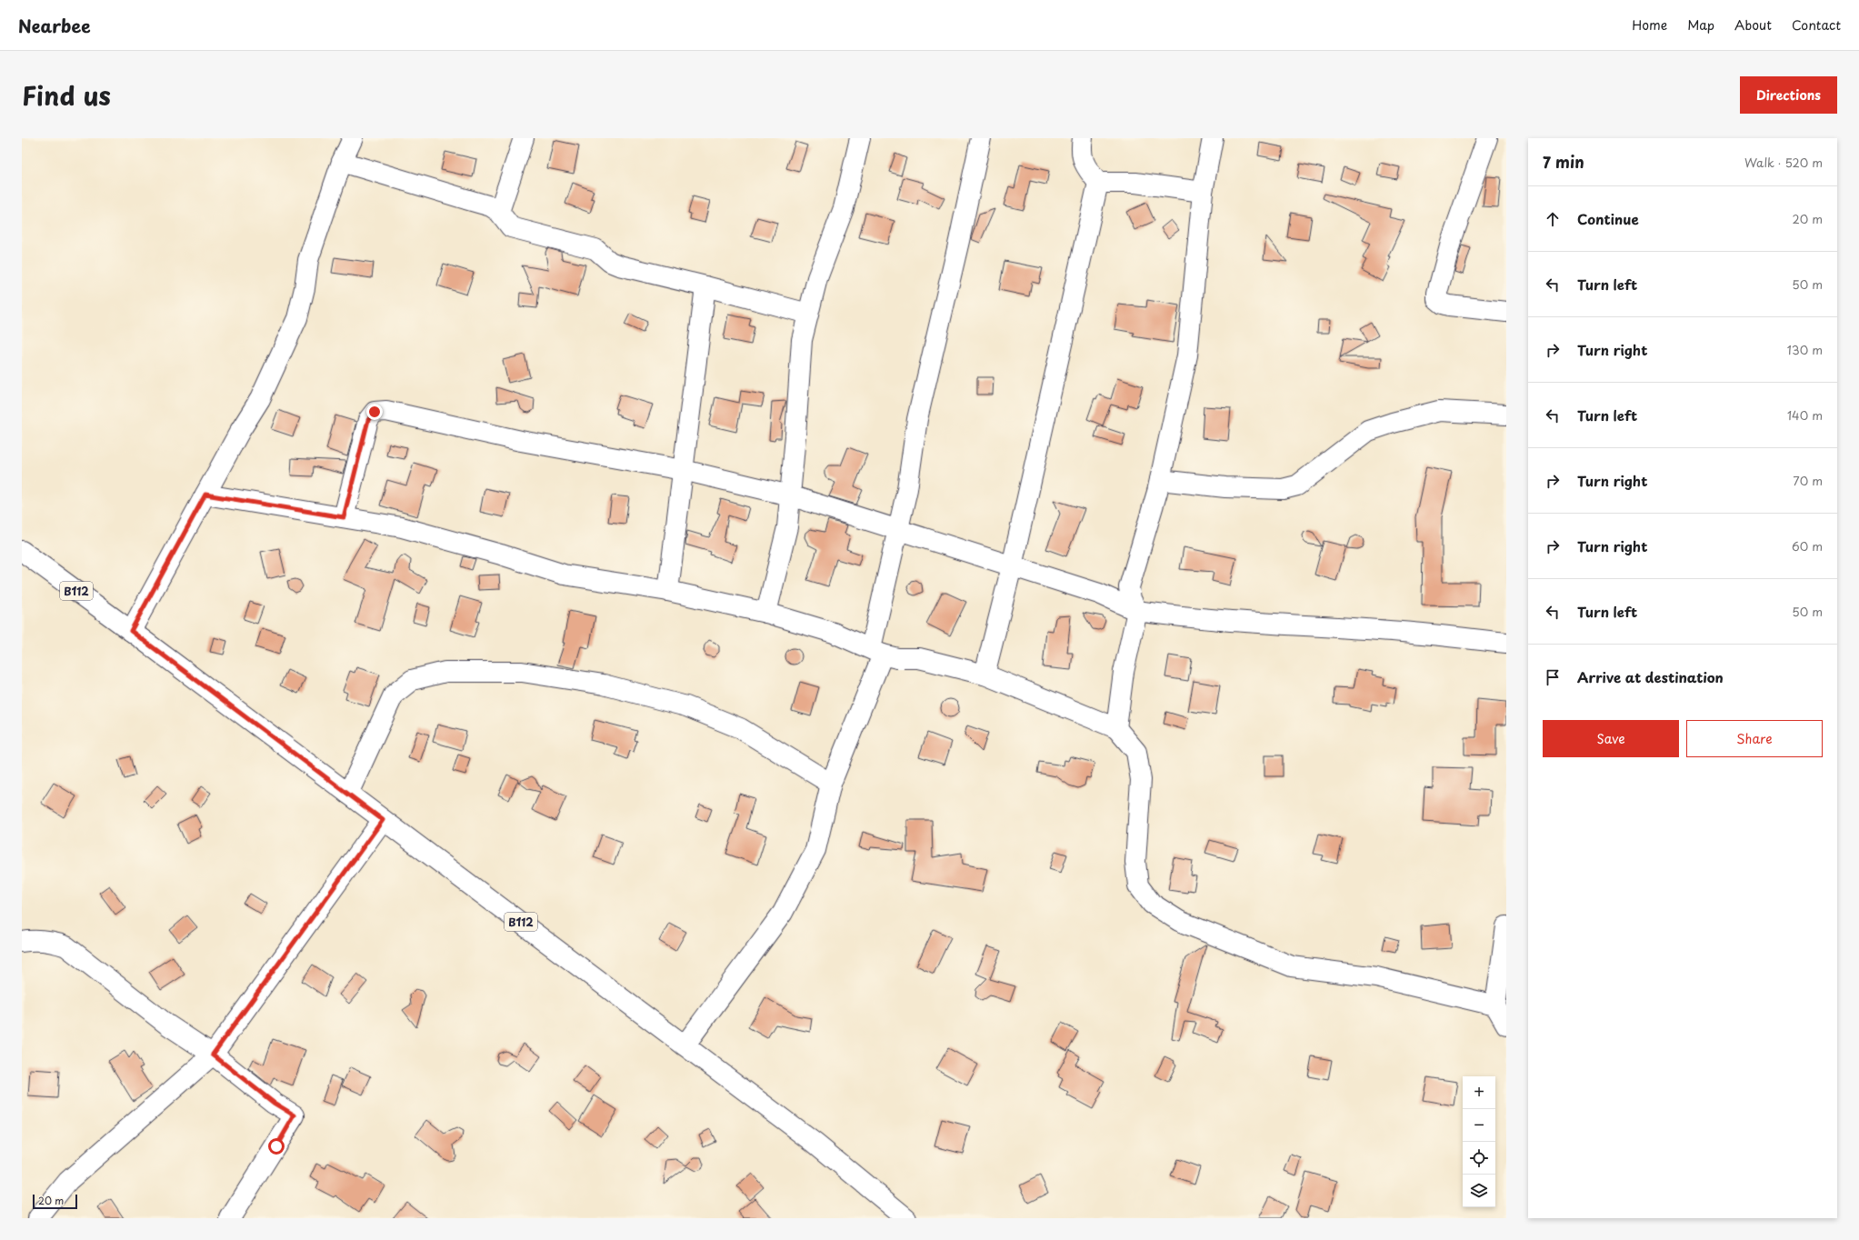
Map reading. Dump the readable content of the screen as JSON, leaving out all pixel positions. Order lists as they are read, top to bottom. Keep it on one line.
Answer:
{"streets":{"street":["B112"]},"scale_bar":"20 m","page":{"header":"Nearbee","nav":["Home","Map","About","Contact"],"title":"Find us","buttons":["Directions",["Save","Share"]],"heading":["7 min","Walk · 520 m"],"list":[["Continue","20 m"],["Turn left","50 m"],["Turn right","130 m"],["Turn left","140 m"],["Turn right","70 m"],["Turn right","60 m"],["Turn left","50 m"],"Arrive at destination"],"map_buttons":["+","−"],"scale":"20 m"}}
